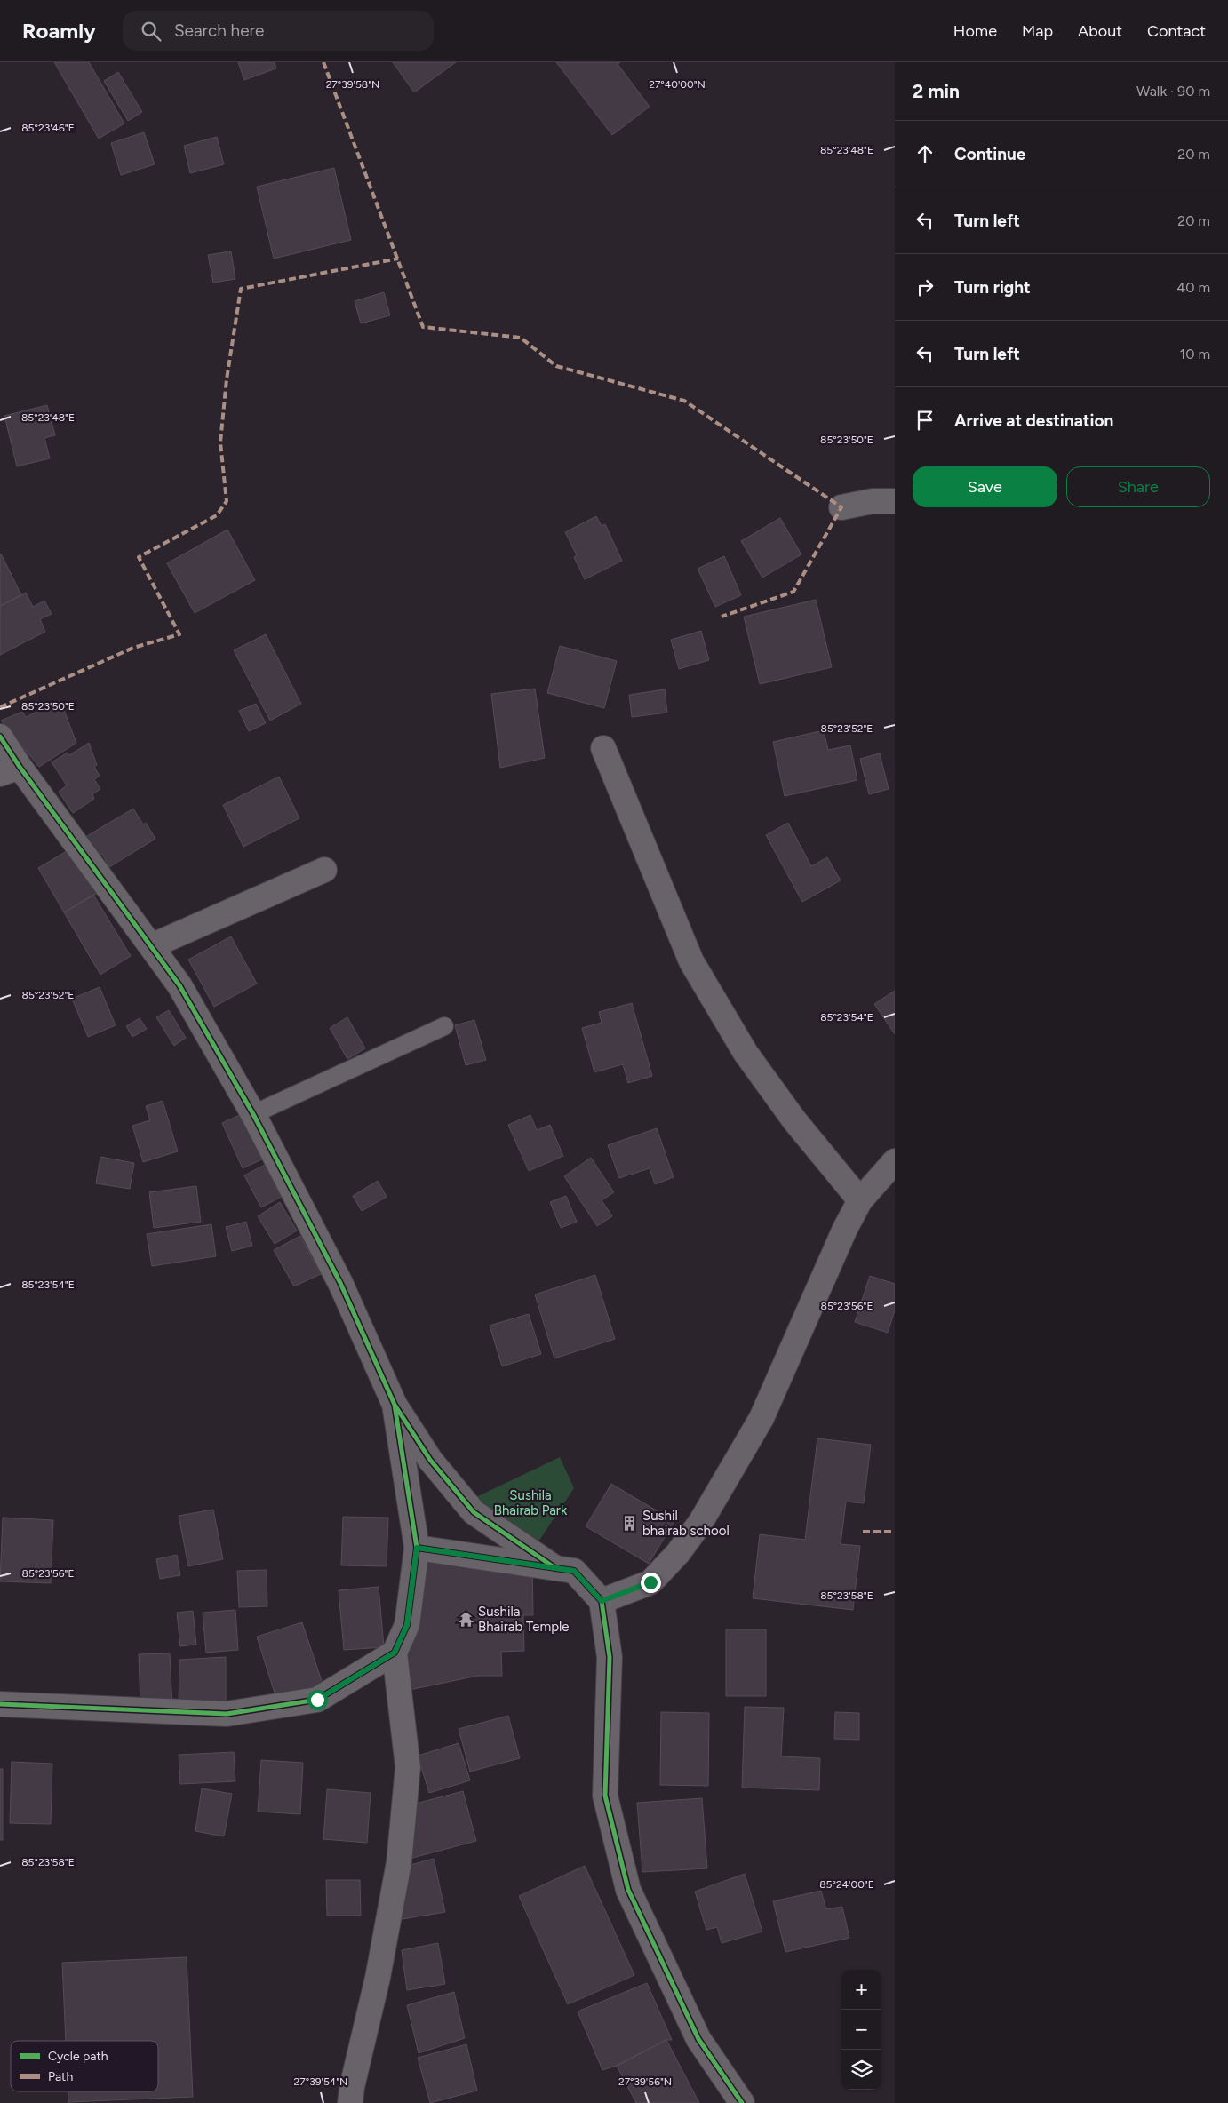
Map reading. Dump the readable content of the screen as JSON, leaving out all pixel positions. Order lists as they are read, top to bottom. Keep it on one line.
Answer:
{"parks":["Sushila Bhairab Park"],"places":{"building":["Sushil bhairab school"],"temple":["Sushila Bhairab Temple"]},"legend":["Cycle path","Path"],"page":{"header":"Roamly","search":"Search here","nav":["Home","Map","About","Contact"],"heading":["2 min","Walk · 90 m"],"list":[["Continue","20 m"],["Turn left","20 m"],["Turn right","40 m"],["Turn left","10 m"],"Arrive at destination"],"buttons":["Save","Share"],"map_buttons":["+","−"]},"coordinates":["27°39'58\"N","27°40'00\"N","85°23'46\"E","85°23'48\"E","85°23'50\"E","85°23'52\"E","85°23'54\"E","85°23'56\"E","85°23'58\"E","85°24'00\"E","27°39'54\"N","27°39'56\"N"]}
